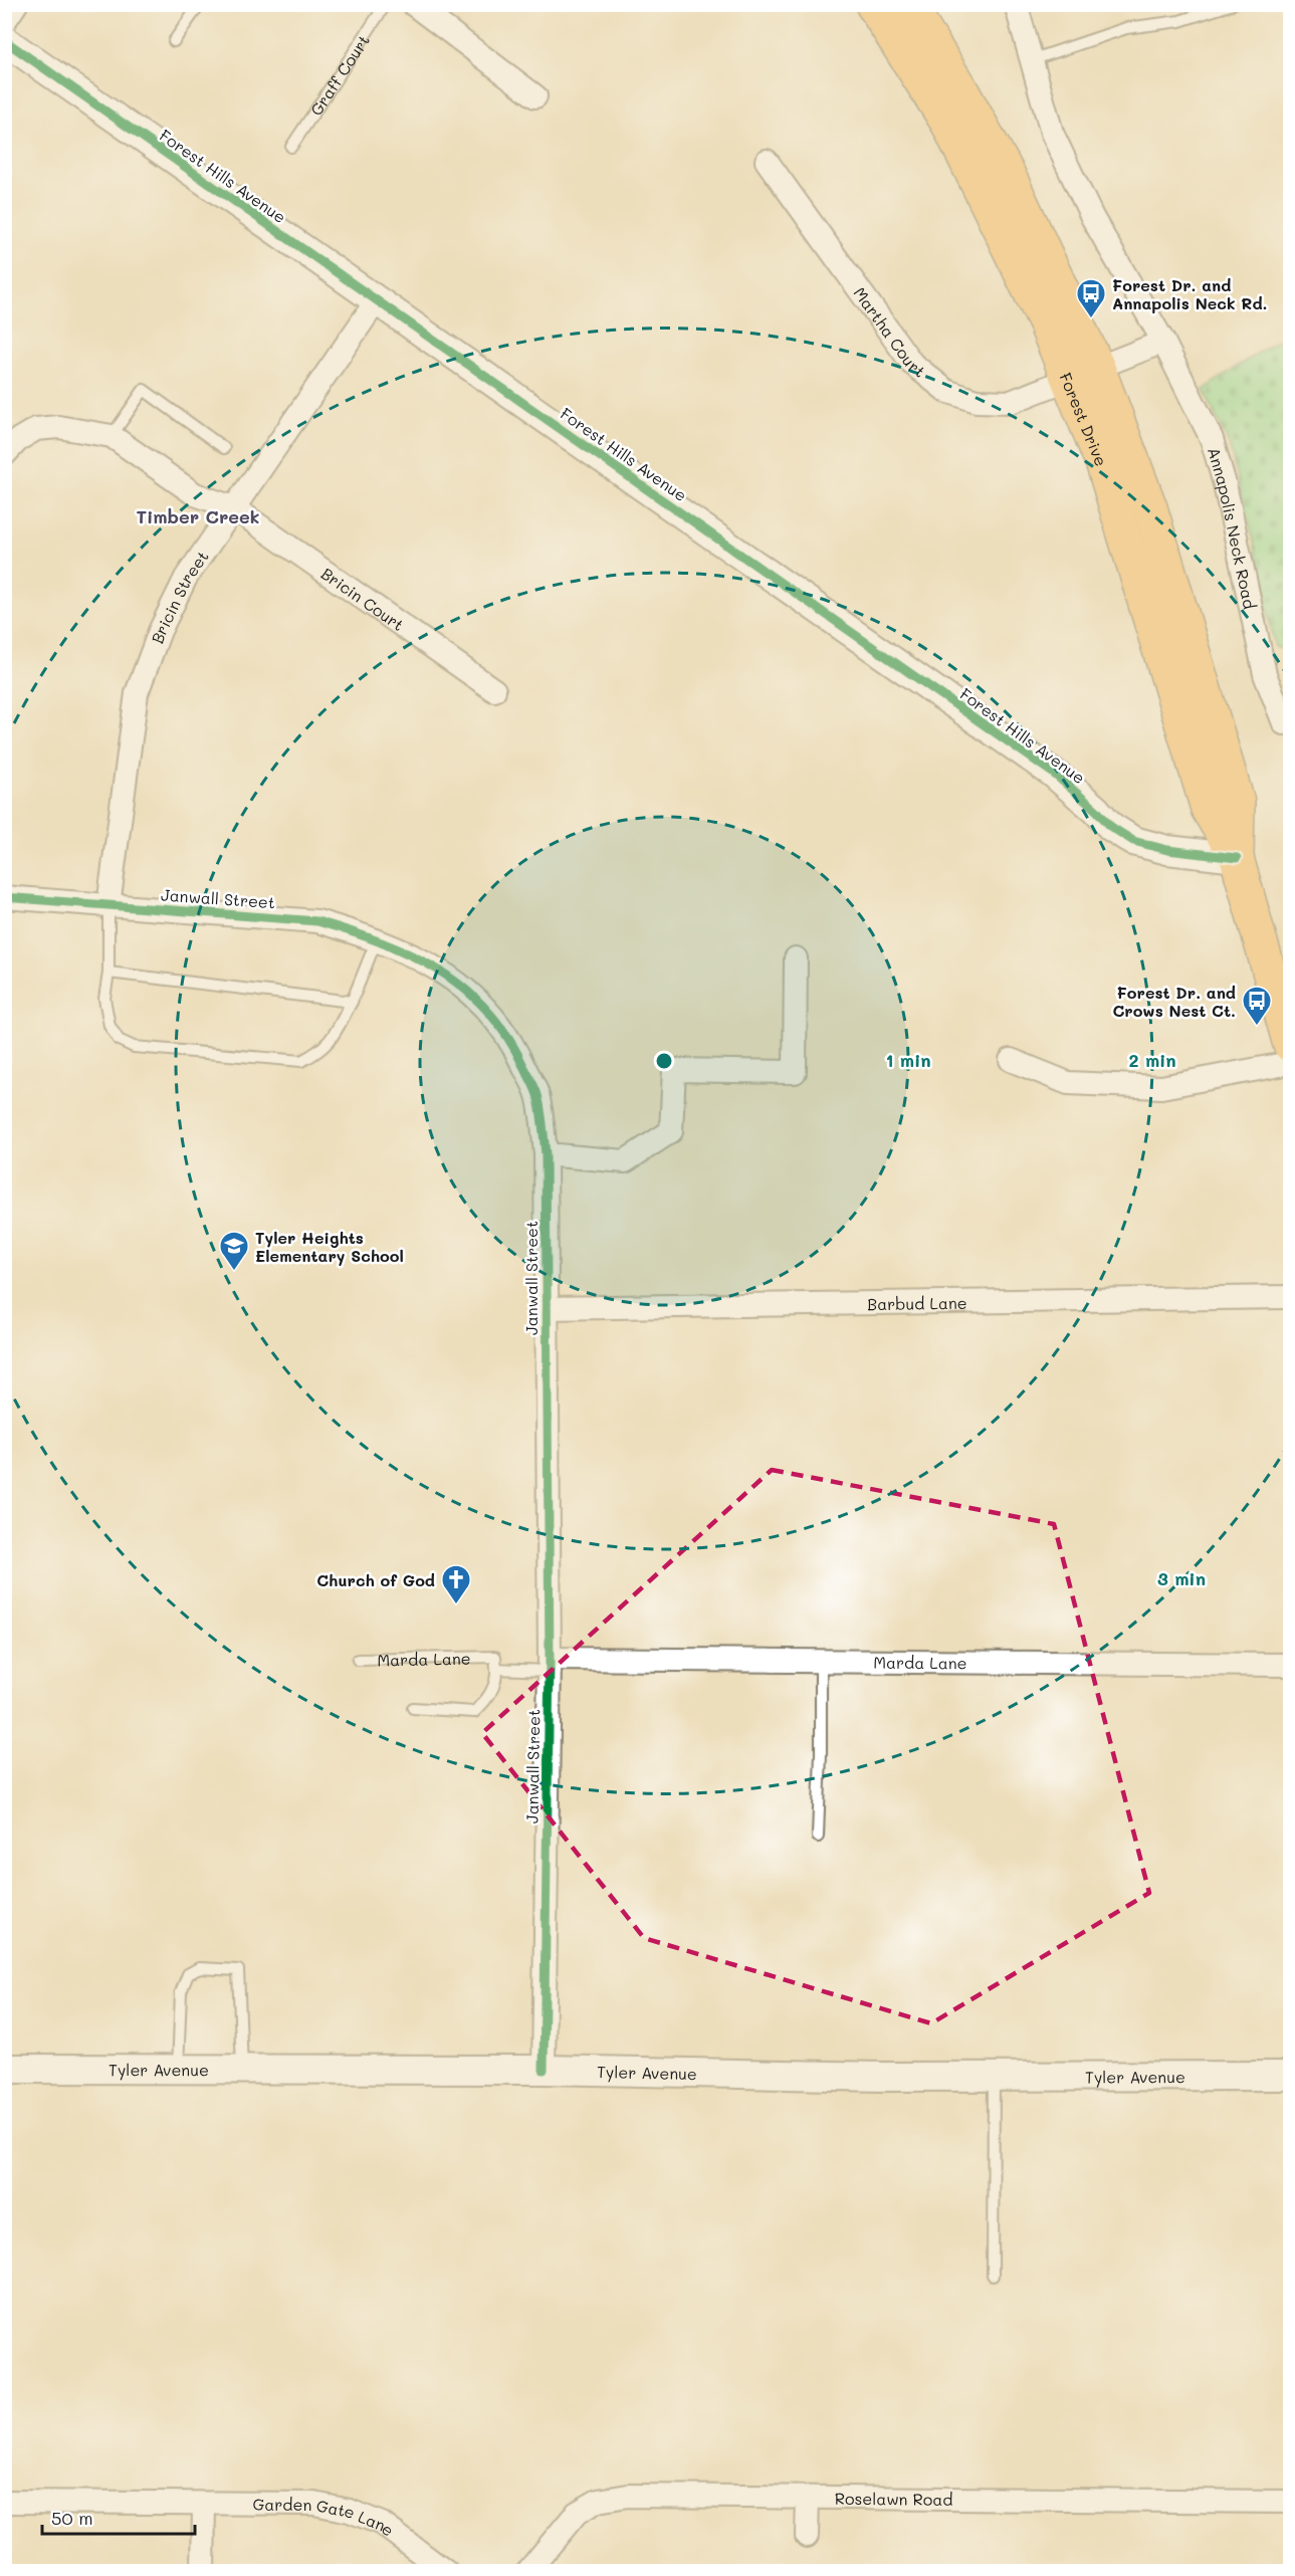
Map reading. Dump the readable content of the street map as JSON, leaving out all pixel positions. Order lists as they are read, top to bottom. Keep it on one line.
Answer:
{"streets":{"main road":["Forest Drive"],"street":["Forest Hills Avenue","Martha Court","Annapolis Neck Road","Bricin Street","Bricin Court","Janwall Street","Barbud Lane","Marda Lane","Tyler Avenue","Roselawn Road","Garden Gate Lane"],"lane":["Graff Court"]},"crossings":[["Forest Hills Avenue","Forest Drive"],["Forest Hills Avenue","Bricin Street"],["Martha Court","Forest Drive"],["Bricin Street","Bricin Court"],["Bricin Street","Janwall Street"],["Janwall Street","Barbud Lane"],["Janwall Street","Marda Lane"],["Janwall Street","Tyler Avenue"]],"districts":["Timber Creek"],"places":{"bus stop":["Forest Dr. and Annapolis Neck Rd.","Forest Dr. and Crows Nest Ct."],"school or university":["Tyler Heights Elementary School"],"church":["Church of God"]},"scale_bar":"50 m","rings":["1 min","2 min","3 min"]}
